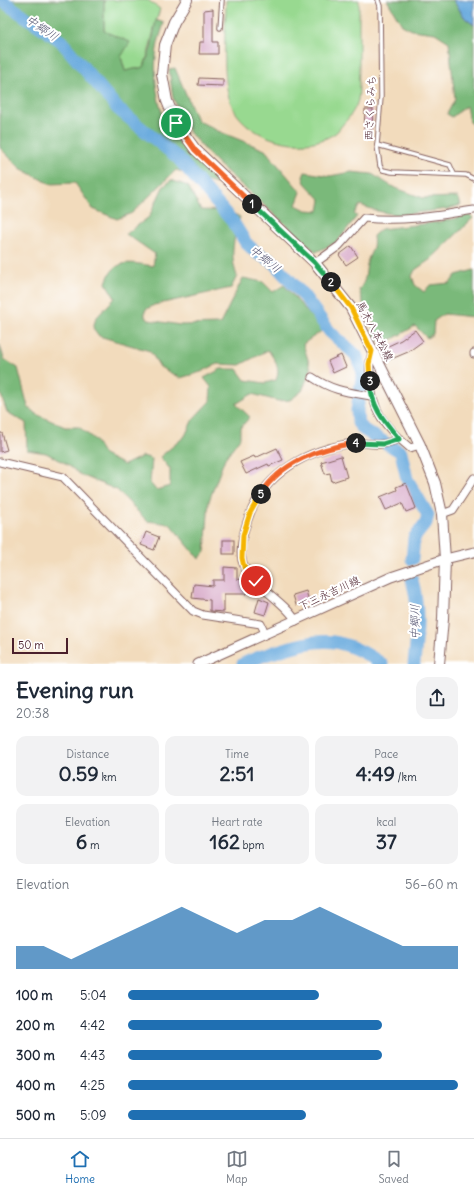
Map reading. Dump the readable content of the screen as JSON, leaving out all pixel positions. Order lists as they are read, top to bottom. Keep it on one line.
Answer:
{"streets":{"main road":["馬木八本松線","下三永吉川線"],"lane":["西さくらみち"]},"crossings":[["馬木八本松線","下三永吉川線"]],"water":["中郷川"],"scale_bar":"50 m","page":{"pins":["1","2","3","4","5"],"scale":"50 m","heading":["Evening run","20:38"],"stats":[["Distance","0.59 km"],["Time","2:51"],["Pace","4:49 /km"],["Elevation","6 m"],["Heart rate","162 bpm"],["kcal","37"]],"chart":["Elevation","56–60 m"],"list":[{"name":"100 m","note":"5:04"},{"name":"200 m","note":"4:42"},{"name":"300 m","note":"4:43"},{"name":"400 m","note":"4:25"},{"name":"500 m","note":"5:09"}],"tabs":["Home","Map","Saved"]}}
